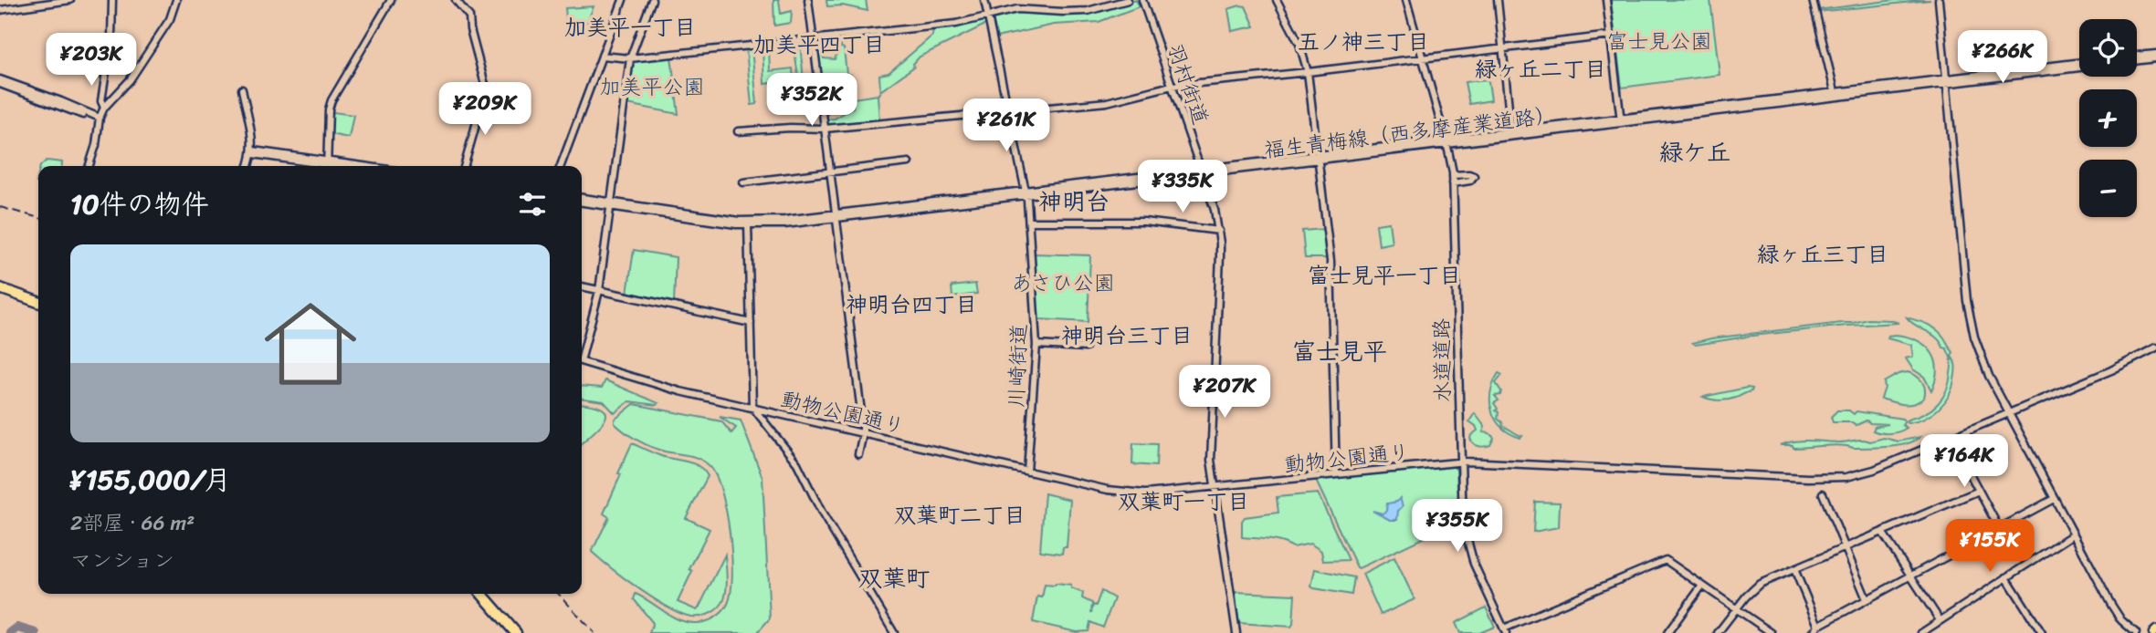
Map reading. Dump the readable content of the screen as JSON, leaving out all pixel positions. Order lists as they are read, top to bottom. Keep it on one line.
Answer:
{"streets":{"street":["羽村街道","福生青梅線（西多摩産業道路）","水道道路","川崎街道","動物公園通り"]},"crossings":[["羽村街道","福生青梅線（西多摩産業道路）"],["羽村街道","動物公園通り"],["福生青梅線（西多摩産業道路）","水道道路"],["福生青梅線（西多摩産業道路）","川崎街道"],["水道道路","動物公園通り"],["川崎街道","動物公園通り"]],"districts":["加美平一丁目","五ノ神三丁目","加美平四丁目","緑ヶ丘二丁目","緑ケ丘","神明台","緑ヶ丘三丁目","富士見平一丁目","神明台四丁目","神明台三丁目","富士見平","双葉町一丁目","双葉町二丁目","双葉町"],"parks":["富士見公園","加美平公園","あさひ公園"],"page":{"map_buttons":["+","−"],"price":["¥266K","¥203K","¥352K","¥209K","¥261K","¥335K","¥207K","¥164K","¥355K","¥155K"],"heading":"10件の物件","list":[{"name":"¥155,000/月","note":"2部屋 · 66 m² · マンション"}]}}
